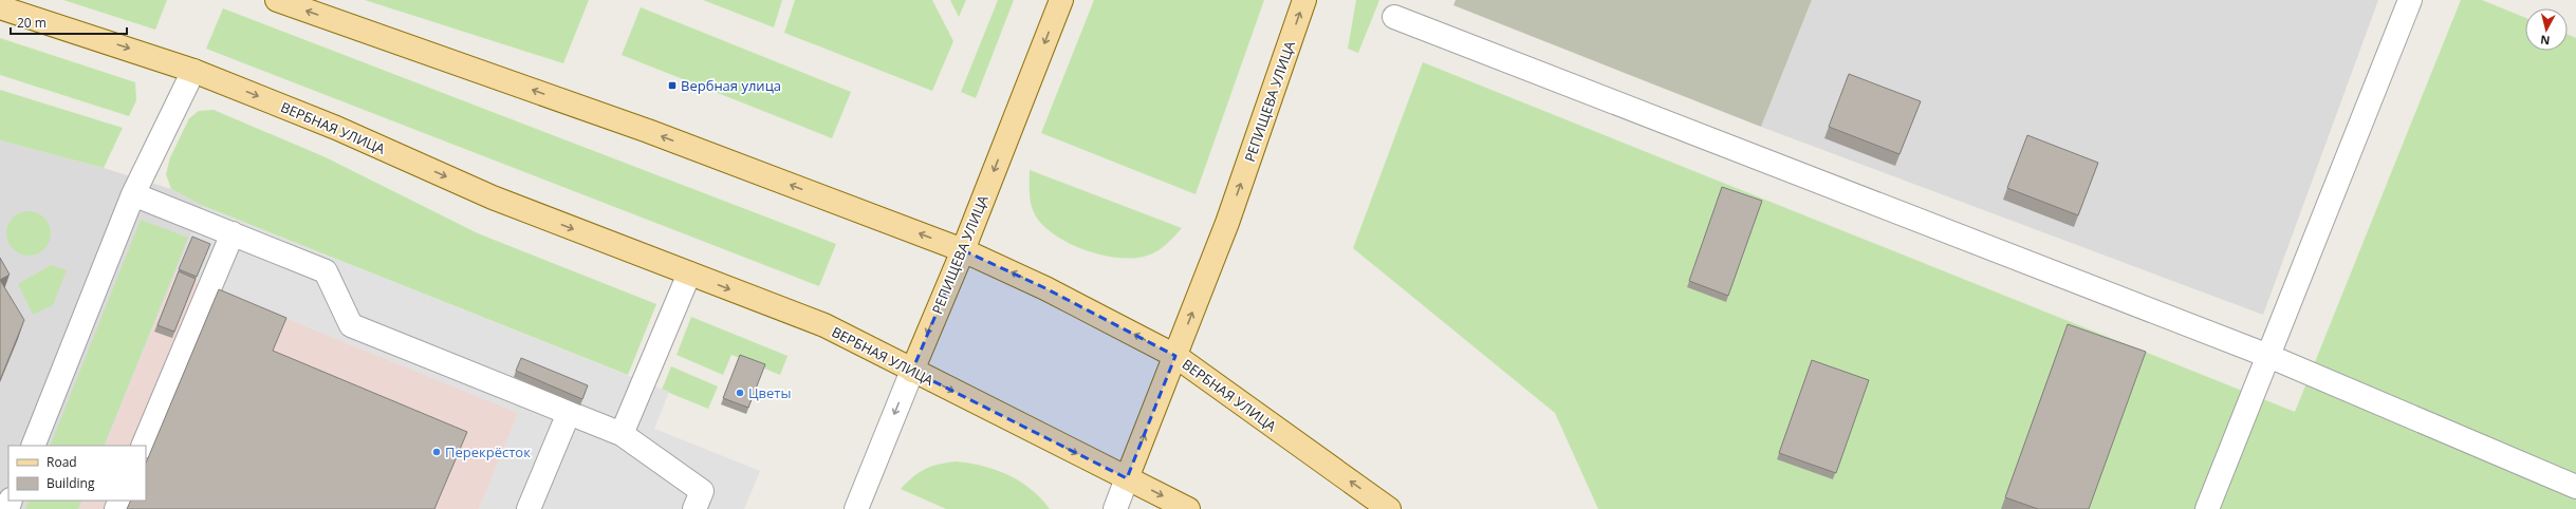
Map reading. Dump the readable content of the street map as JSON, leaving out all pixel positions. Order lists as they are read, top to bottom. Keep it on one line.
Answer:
{"streets":{"main road":["РЕПИЩЕВА УЛИЦА","ВЕРБНАЯ УЛИЦА"]},"crossings":[["РЕПИЩЕВА УЛИЦА","ВЕРБНАЯ УЛИЦА"]],"places":{"transit":["Вербная улица"],"other":["Цветы","Перекрёсток"]},"legend":["Road","Building"],"scale_bar":"20 m","north":"bottom"}
